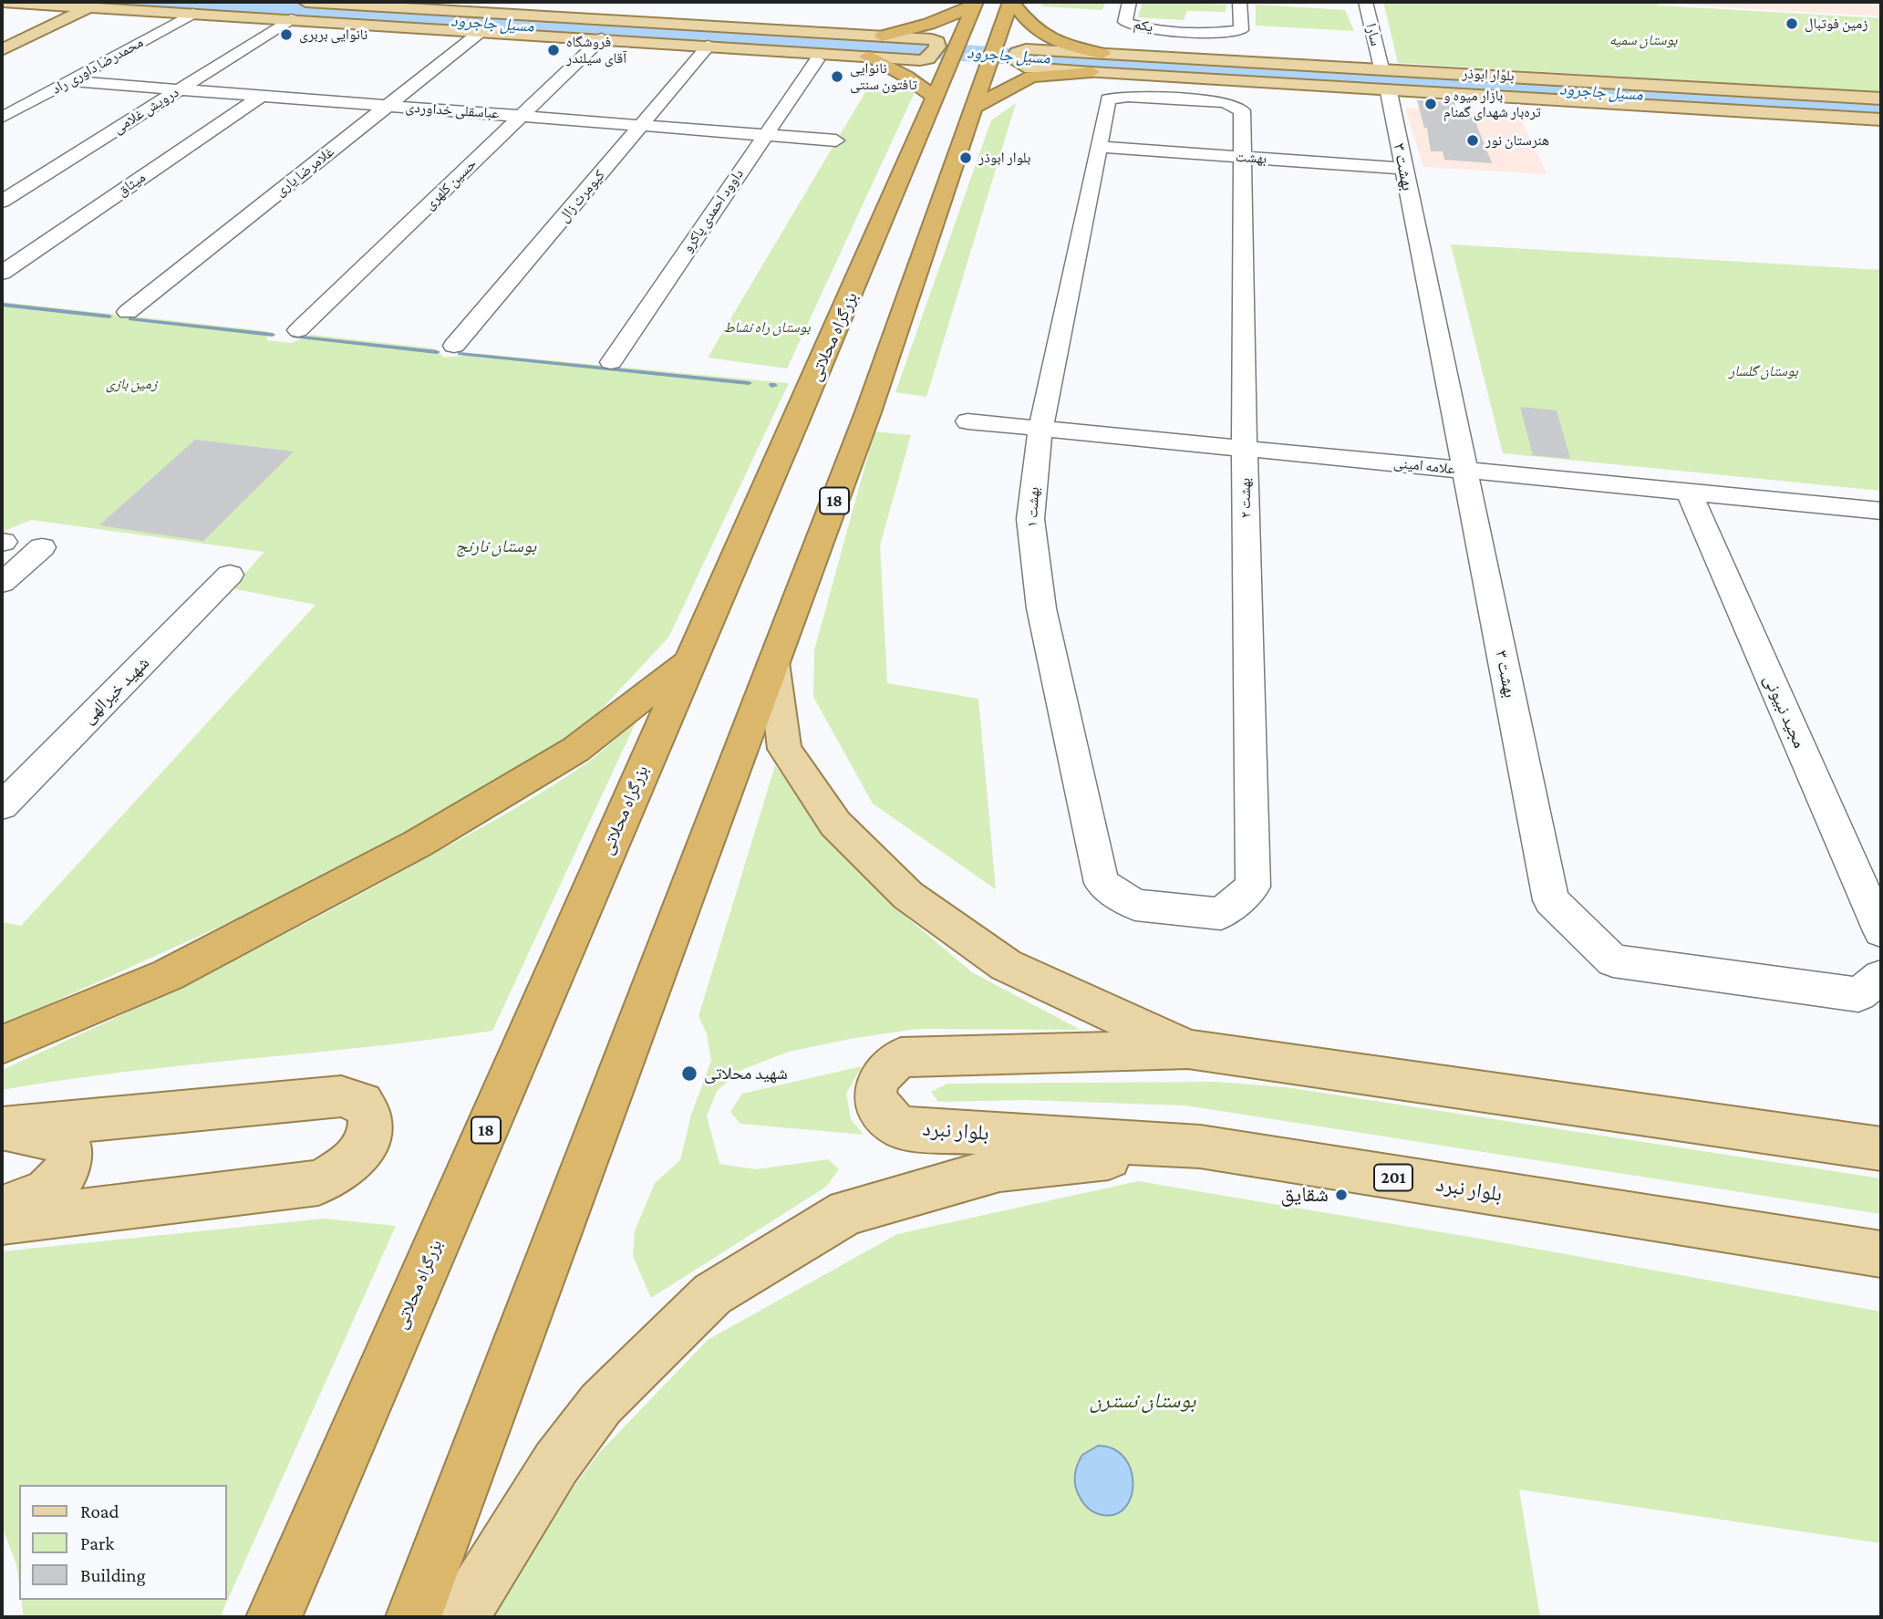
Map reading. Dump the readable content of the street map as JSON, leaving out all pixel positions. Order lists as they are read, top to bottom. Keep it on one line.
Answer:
{"streets":{"highway":["بزرگراه محلاتی","18"],"main road":["بلوار ابوذر","بلوار نبرد","201"],"street":["یکم","سارا","محمدرضا داوری راد","درویش غلامی","عباسقلی خداوردی","بهشت","بهشت ۳","غلامرضا یاری","میثاق","حسین کلهری","کیومرث زال","داوود احمدی پاکرو","علامه امینی","بهشت ۲","بهشت ۱","شهید خیرالهی","مجید نبیونی"]},"crossings":[["سارا","بلوار ابوذر"],["سارا","بهشت ۳"],["محمدرضا داوری راد","عباسقلی خداوردی"],["بلوار ابوذر","بهشت ۳"],["درویش غلامی","عباسقلی خداوردی"],["عباسقلی خداوردی","غلامرضا یاری"],["عباسقلی خداوردی","میثاق"],["عباسقلی خداوردی","حسین کلهری"],["عباسقلی خداوردی","کیومرث زال"],["عباسقلی خداوردی","داوود احمدی پاکرو"],["بهشت","بهشت ۳"],["بهشت","بهشت ۲"],["بهشت","بهشت ۱"],["بهشت ۳","علامه امینی"],["علامه امینی","بهشت ۲"],["علامه امینی","بهشت ۱"],["علامه امینی","مجید نبیونی"],["بهشت ۲","بهشت ۱"]],"water":["مسیل جاجرود"],"parks":["بوستان سمیه","بوستان راه نشاط","بوستان گلسار","زمین بازی","بوستان نارنج","بوستان نسترن"],"places":["زمین فوتبال","نانوایی بربری","فروشگاه آقای سیلندر","نانوایی تافتون سنتی","بازار میوه و تره‌بار شهدای گمنام","هنرستان نور","بلوار ابوذر","شهید محلاتی","شقایق"],"legend":["Road","Park","Building"]}
